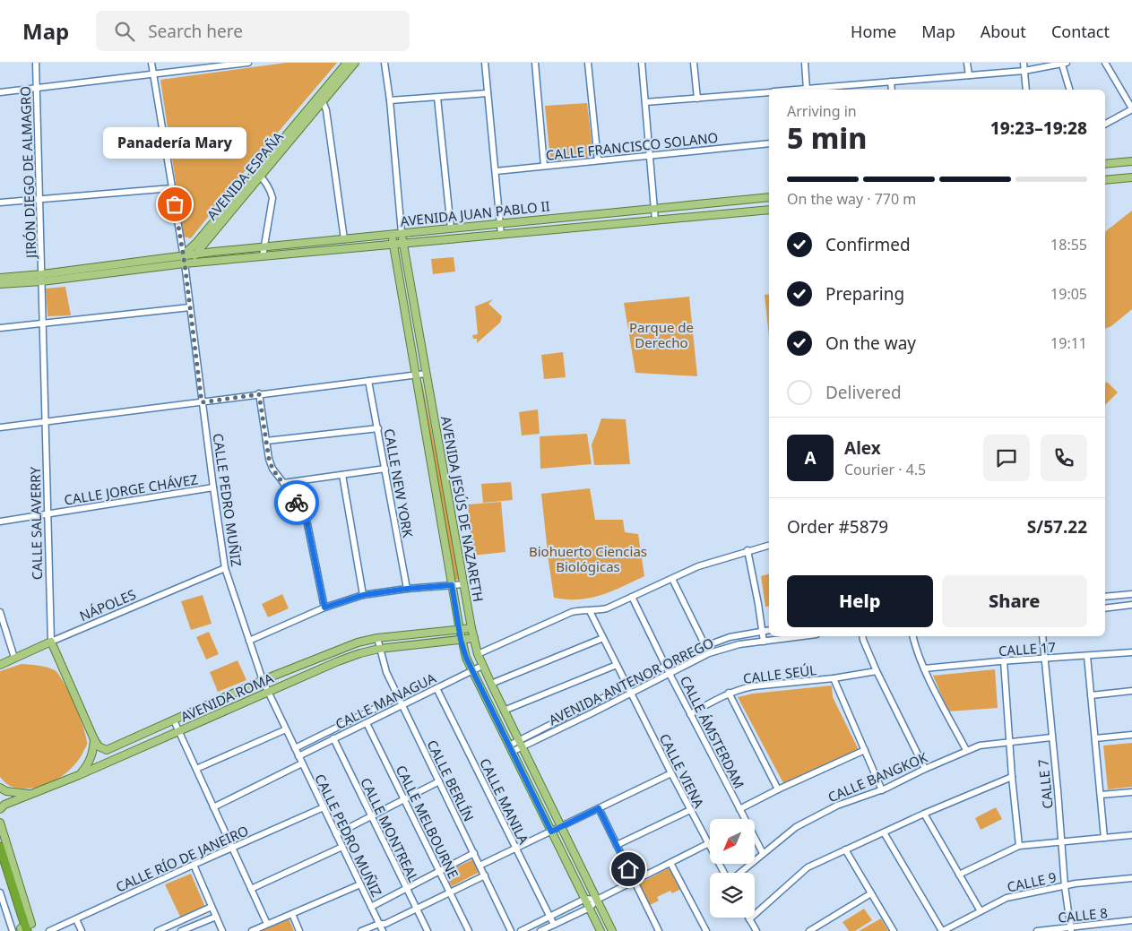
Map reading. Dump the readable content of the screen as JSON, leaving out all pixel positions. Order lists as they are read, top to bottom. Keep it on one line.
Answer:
{"streets":{"main road":["AVENIDA ESPAÑA","AVENIDA JUAN PABLO II","AVENIDA JESÚS DE NAZARETH","CALLE SALAVERRY","NÁPOLES","AVENIDA ROMA"],"street":["CALLE FRANCISCO SOLANO","JIRÓN DIEGO DE ALMAGRO","CALLE NEW YORK","CALLE JORGE CHÁVEZ","CALLE PEDRO MUÑIZ","CALLE 17","CALLE SEÚL","AVENIDA ANTENOR ORREGO","CALLE MANAGUA","CALLE ÁMSTERDAM","CALLE VIENA","CALLE BANGKOK","CALLE BERLÍN","CALLE 7","CALLE MANILA","CALLE MELBOURNE","CALLE MONTREAL","CALLE RÍO DE JANEIRO","CALLE 9","CALLE 8"]},"crossings":[["JIRÓN DIEGO DE ALMAGRO","CALLE SALAVERRY"],["AVENIDA ESPAÑA","AVENIDA JUAN PABLO II"],["AVENIDA ESPAÑA","CALLE PEDRO MUÑIZ"],["AVENIDA JUAN PABLO II","CALLE PEDRO MUÑIZ"],["AVENIDA JUAN PABLO II","AVENIDA JESÚS DE NAZARETH"],["CALLE JORGE CHÁVEZ","CALLE PEDRO MUÑIZ"],["CALLE JORGE CHÁVEZ","CALLE SALAVERRY"],["CALLE PEDRO MUÑIZ","NÁPOLES"],["CALLE PEDRO MUÑIZ","AVENIDA ROMA"],["CALLE PEDRO MUÑIZ","CALLE MANAGUA"],["CALLE PEDRO MUÑIZ","CALLE RÍO DE JANEIRO"],["AVENIDA JESÚS DE NAZARETH","AVENIDA ANTENOR ORREGO"],["AVENIDA JESÚS DE NAZARETH","AVENIDA ROMA"],["AVENIDA JESÚS DE NAZARETH","CALLE MANAGUA"],["CALLE SALAVERRY","NÁPOLES"],["CALLE SALAVERRY","AVENIDA ROMA"],["CALLE 17","CALLE 7"],["CALLE SEÚL","CALLE ÁMSTERDAM"],["AVENIDA ANTENOR ORREGO","CALLE ÁMSTERDAM"],["AVENIDA ANTENOR ORREGO","CALLE VIENA"],["AVENIDA ROMA","CALLE BERLÍN"],["CALLE MANAGUA","CALLE BERLÍN"],["CALLE MANAGUA","CALLE MANILA"],["CALLE MANAGUA","CALLE MELBOURNE"],["CALLE MANAGUA","CALLE MONTREAL"],["CALLE ÁMSTERDAM","CALLE BANGKOK"],["CALLE BANGKOK","CALLE 7"],["CALLE 7","CALLE 9"],["CALLE 7","CALLE 8"]],"parks":["Parque de Derecho","Biohuerto Ciencias Biológicas"],"places":["Panadería Mary"],"north":"bottom left","page":{"header":"Map","search":"Search here","nav":["Home","Map","About","Contact"],"heading":["5 min","Arriving in","19:23–19:28"],"panel":["Alex","Courier · 4.5","Order #5879","S/57.22"],"bubble":"Panadería Mary","bar":"On the way · 770 m","list":[["Confirmed","18:55"],["Preparing","19:05"],["On the way","19:11"],"Delivered"],"round":"A","buttons":["Help","Share"]}}
